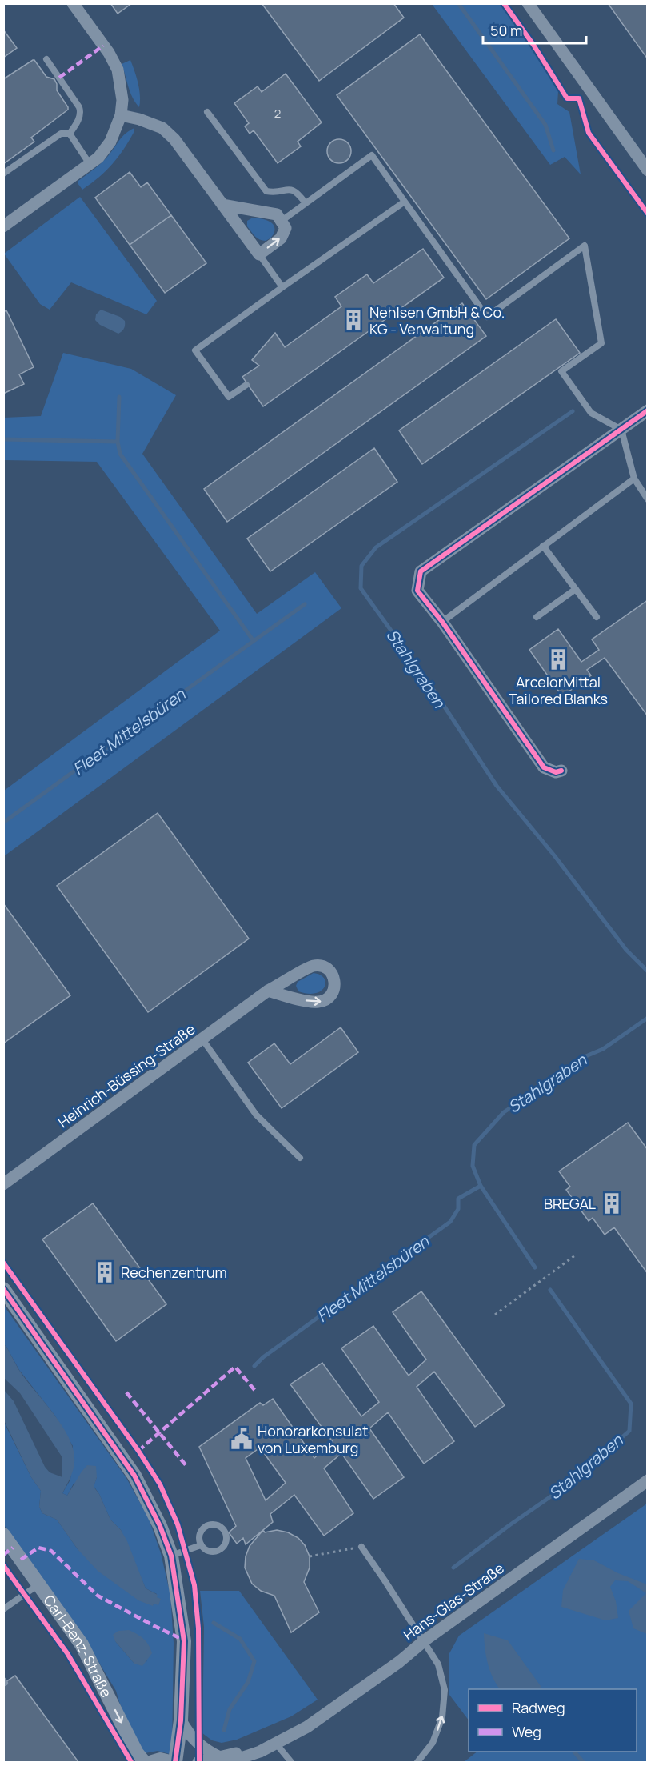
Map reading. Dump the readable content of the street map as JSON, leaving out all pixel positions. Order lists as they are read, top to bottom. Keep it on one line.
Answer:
{"streets":{"street":["Heinrich-Büssing-Straße","Hans-Glas-Straße","Carl-Benz-Straße"]},"one_way":["Carl-Benz-Straße"],"water":["Stahlgraben","Fleet Mittelsbüren"],"places":{"building":["Nehlsen GmbH & Co. KG - Verwaltung","ArcelorMittal Tailored Blanks","BREGAL","Rechenzentrum"],"public building":["Honorarkonsulat von Luxemburg"]},"house_numbers":["2"],"legend":["Radweg","Weg"],"scale_bar":"50 m"}
